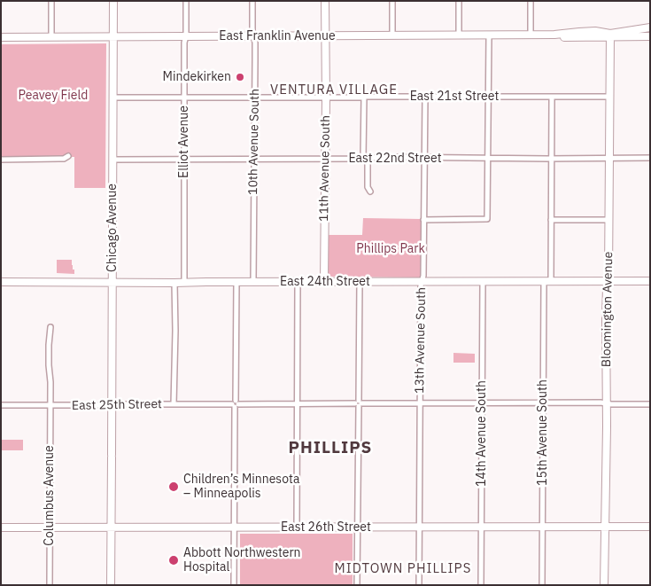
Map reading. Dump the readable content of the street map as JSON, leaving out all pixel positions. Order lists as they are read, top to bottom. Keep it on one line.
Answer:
{"streets":{"street":["East Franklin Avenue","East 21st Street","Elliot Avenue","10th Avenue South","East 22nd Street","11th Avenue South","Chicago Avenue","East 24th Street","Bloomington Avenue","13th Avenue South","East 25th Street","15th Avenue South","14th Avenue South","Columbus Avenue","East 26th Street"]},"crossings":[["East Franklin Avenue","Elliot Avenue"],["East Franklin Avenue","10th Avenue South"],["East Franklin Avenue","11th Avenue South"],["East Franklin Avenue","Chicago Avenue"],["East Franklin Avenue","Bloomington Avenue"],["East 21st Street","Elliot Avenue"],["East 21st Street","10th Avenue South"],["East 21st Street","11th Avenue South"],["East 21st Street","Chicago Avenue"],["East 21st Street","Bloomington Avenue"],["East 21st Street","13th Avenue South"],["East 21st Street","15th Avenue South"],["Elliot Avenue","East 22nd Street"],["Elliot Avenue","East 24th Street"],["10th Avenue South","East 22nd Street"],["10th Avenue South","East 24th Street"],["East 22nd Street","11th Avenue South"],["East 22nd Street","Chicago Avenue"],["East 22nd Street","Bloomington Avenue"],["East 22nd Street","13th Avenue South"],["East 22nd Street","15th Avenue South"],["11th Avenue South","East 24th Street"],["Chicago Avenue","East 24th Street"],["Chicago Avenue","East 25th Street"],["Chicago Avenue","East 26th Street"],["East 24th Street","Bloomington Avenue"],["East 24th Street","13th Avenue South"],["East 24th Street","15th Avenue South"],["East 24th Street","14th Avenue South"],["Bloomington Avenue","East 25th Street"],["Bloomington Avenue","East 26th Street"],["13th Avenue South","East 25th Street"],["13th Avenue South","East 26th Street"],["East 25th Street","15th Avenue South"],["East 25th Street","14th Avenue South"],["East 25th Street","Columbus Avenue"],["15th Avenue South","East 26th Street"],["14th Avenue South","East 26th Street"],["Columbus Avenue","East 26th Street"]],"districts":["VENTURA VILLAGE","PHILLIPS","MIDTOWN PHILLIPS"],"parks":["Peavey Field","Phillips Park"],"places":["Mindekirken","Children’s Minnesota – Minneapolis","Abbott Northwestern Hospital"]}
